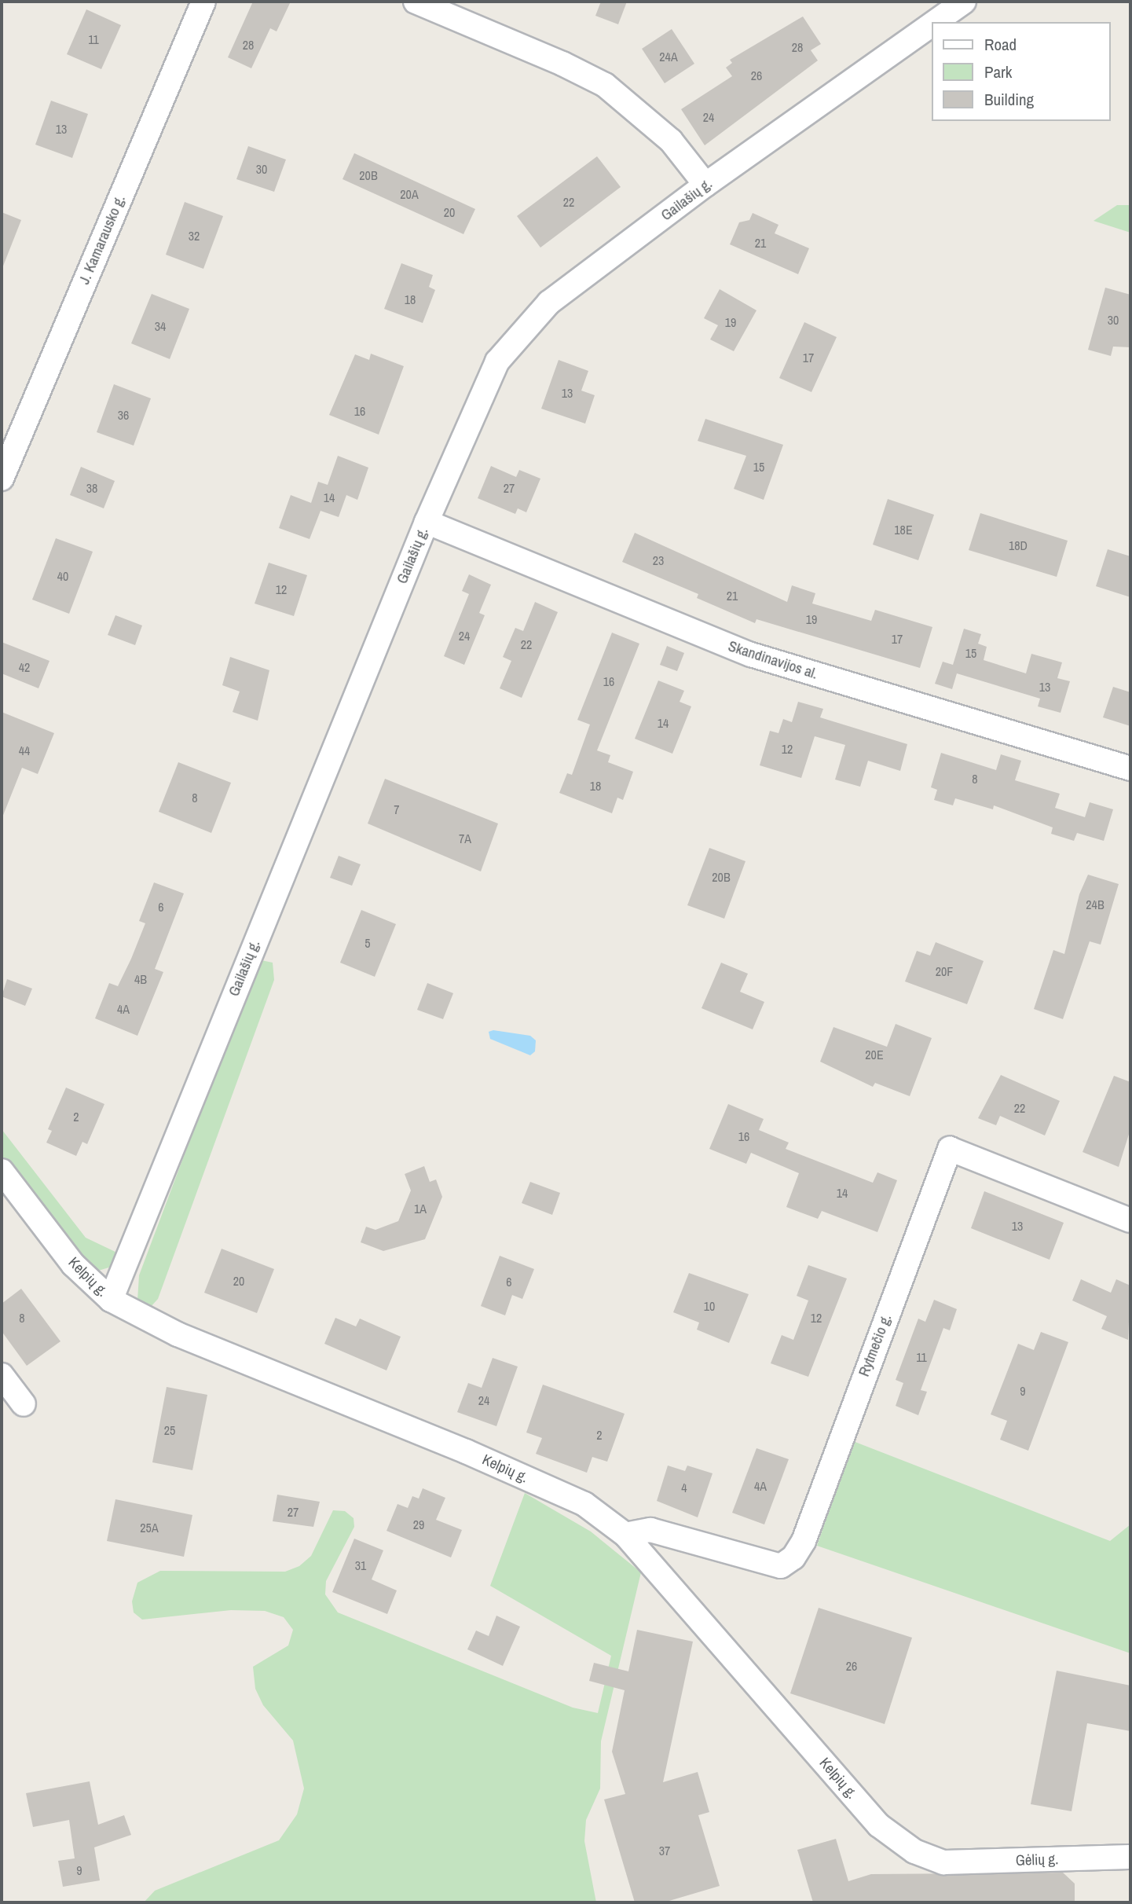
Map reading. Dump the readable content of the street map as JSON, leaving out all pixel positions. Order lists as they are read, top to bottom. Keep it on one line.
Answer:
{"streets":{"street":["Gailašių g.","J. Kamarausko g.","Skandinavijos al.","Kelpių g.","Rytmečio g.","Gėlių g."]},"crossings":[["Gailašių g.","Skandinavijos al."],["Gailašių g.","Kelpių g."],["Kelpių g.","Rytmečio g."],["Kelpių g.","Gėlių g."]],"house_numbers":["11","28","28","24A","26","24","13","30","20B","20A","22","20","32","21","18","30","19","34","17","13","16","36","15","38","27","14","18E","18D","23","40","12","21","19","24","17","22","15","42","16","13","14","12","44","8","18","8","7","7A","20B","24B","6","5","20F","4B","4A","20E","22","2","16","14","1A","13","20","6","10","8","12","11","9","24","25","2","4A","4","27","29","25A","31","26","37","9"],"legend":["Road","Park","Building"]}
